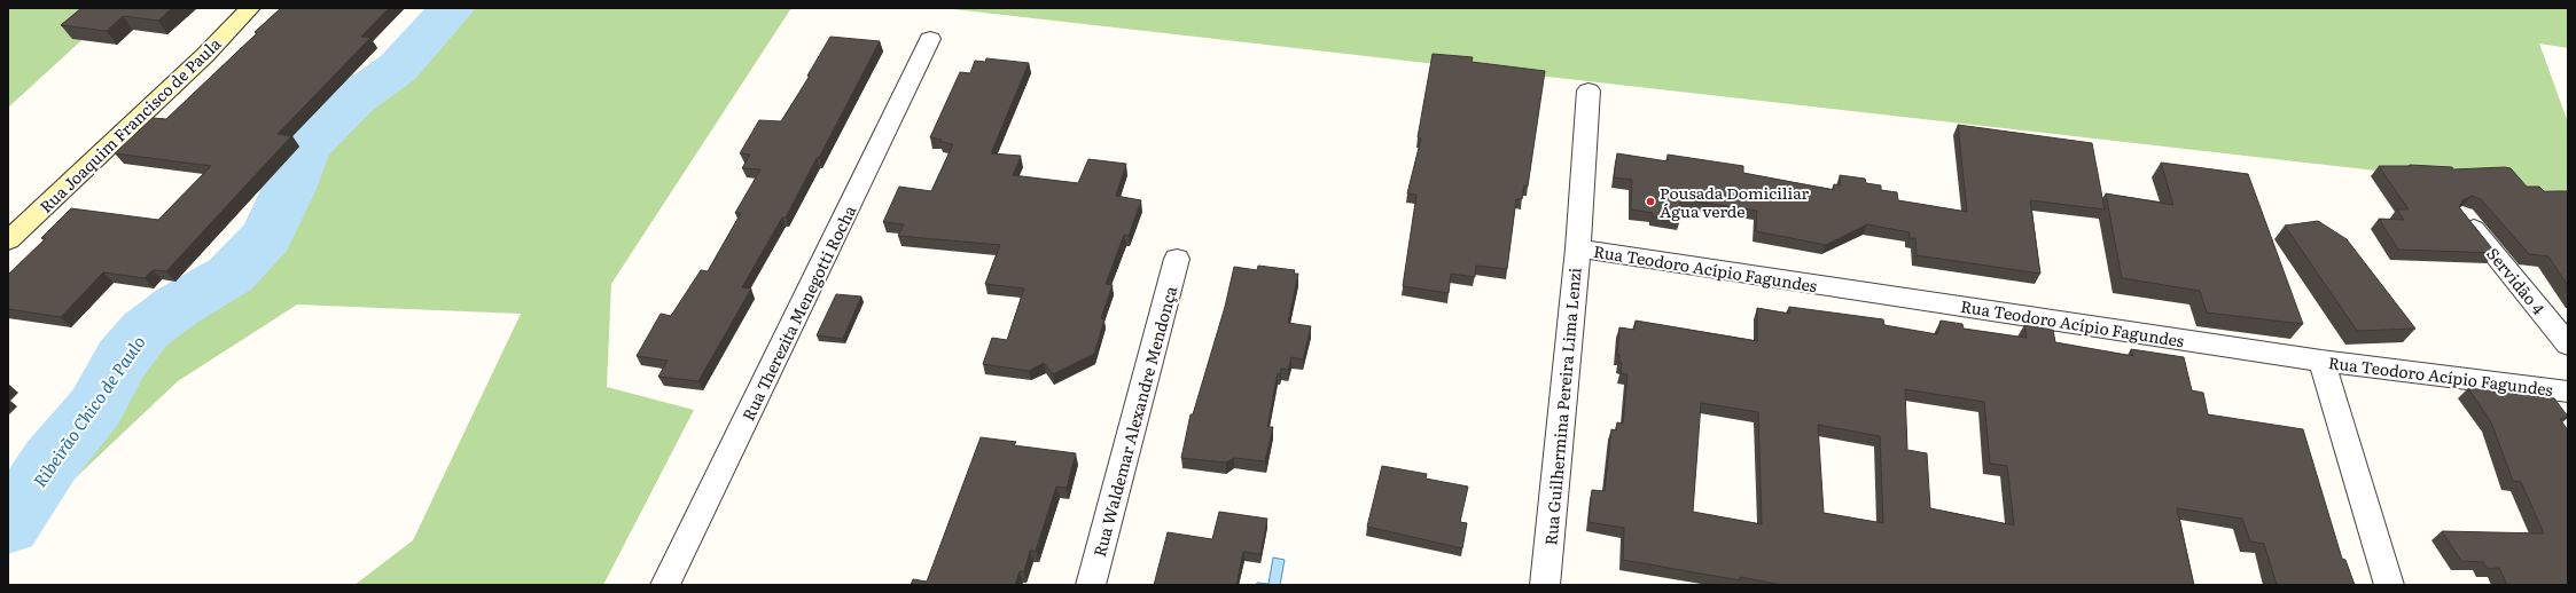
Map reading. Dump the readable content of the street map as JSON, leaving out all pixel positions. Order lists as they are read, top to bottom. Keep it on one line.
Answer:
{"streets":{"main road":["Rua Joaquim Francisco de Paula"],"street":["Rua Teodoro Acípio Fagundes","Servidão 4","Rua Therezita Menegotti Rocha","Rua Guilhermina Pereira Lima Lenzi","Rua Waldemar Alexandre Mendonça"]},"crossings":[["Rua Teodoro Acípio Fagundes","Rua Guilhermina Pereira Lima Lenzi"]],"water":["Ribeirão Chico de Paulo"],"places":["Pousada Domiciliar Água verde"]}
